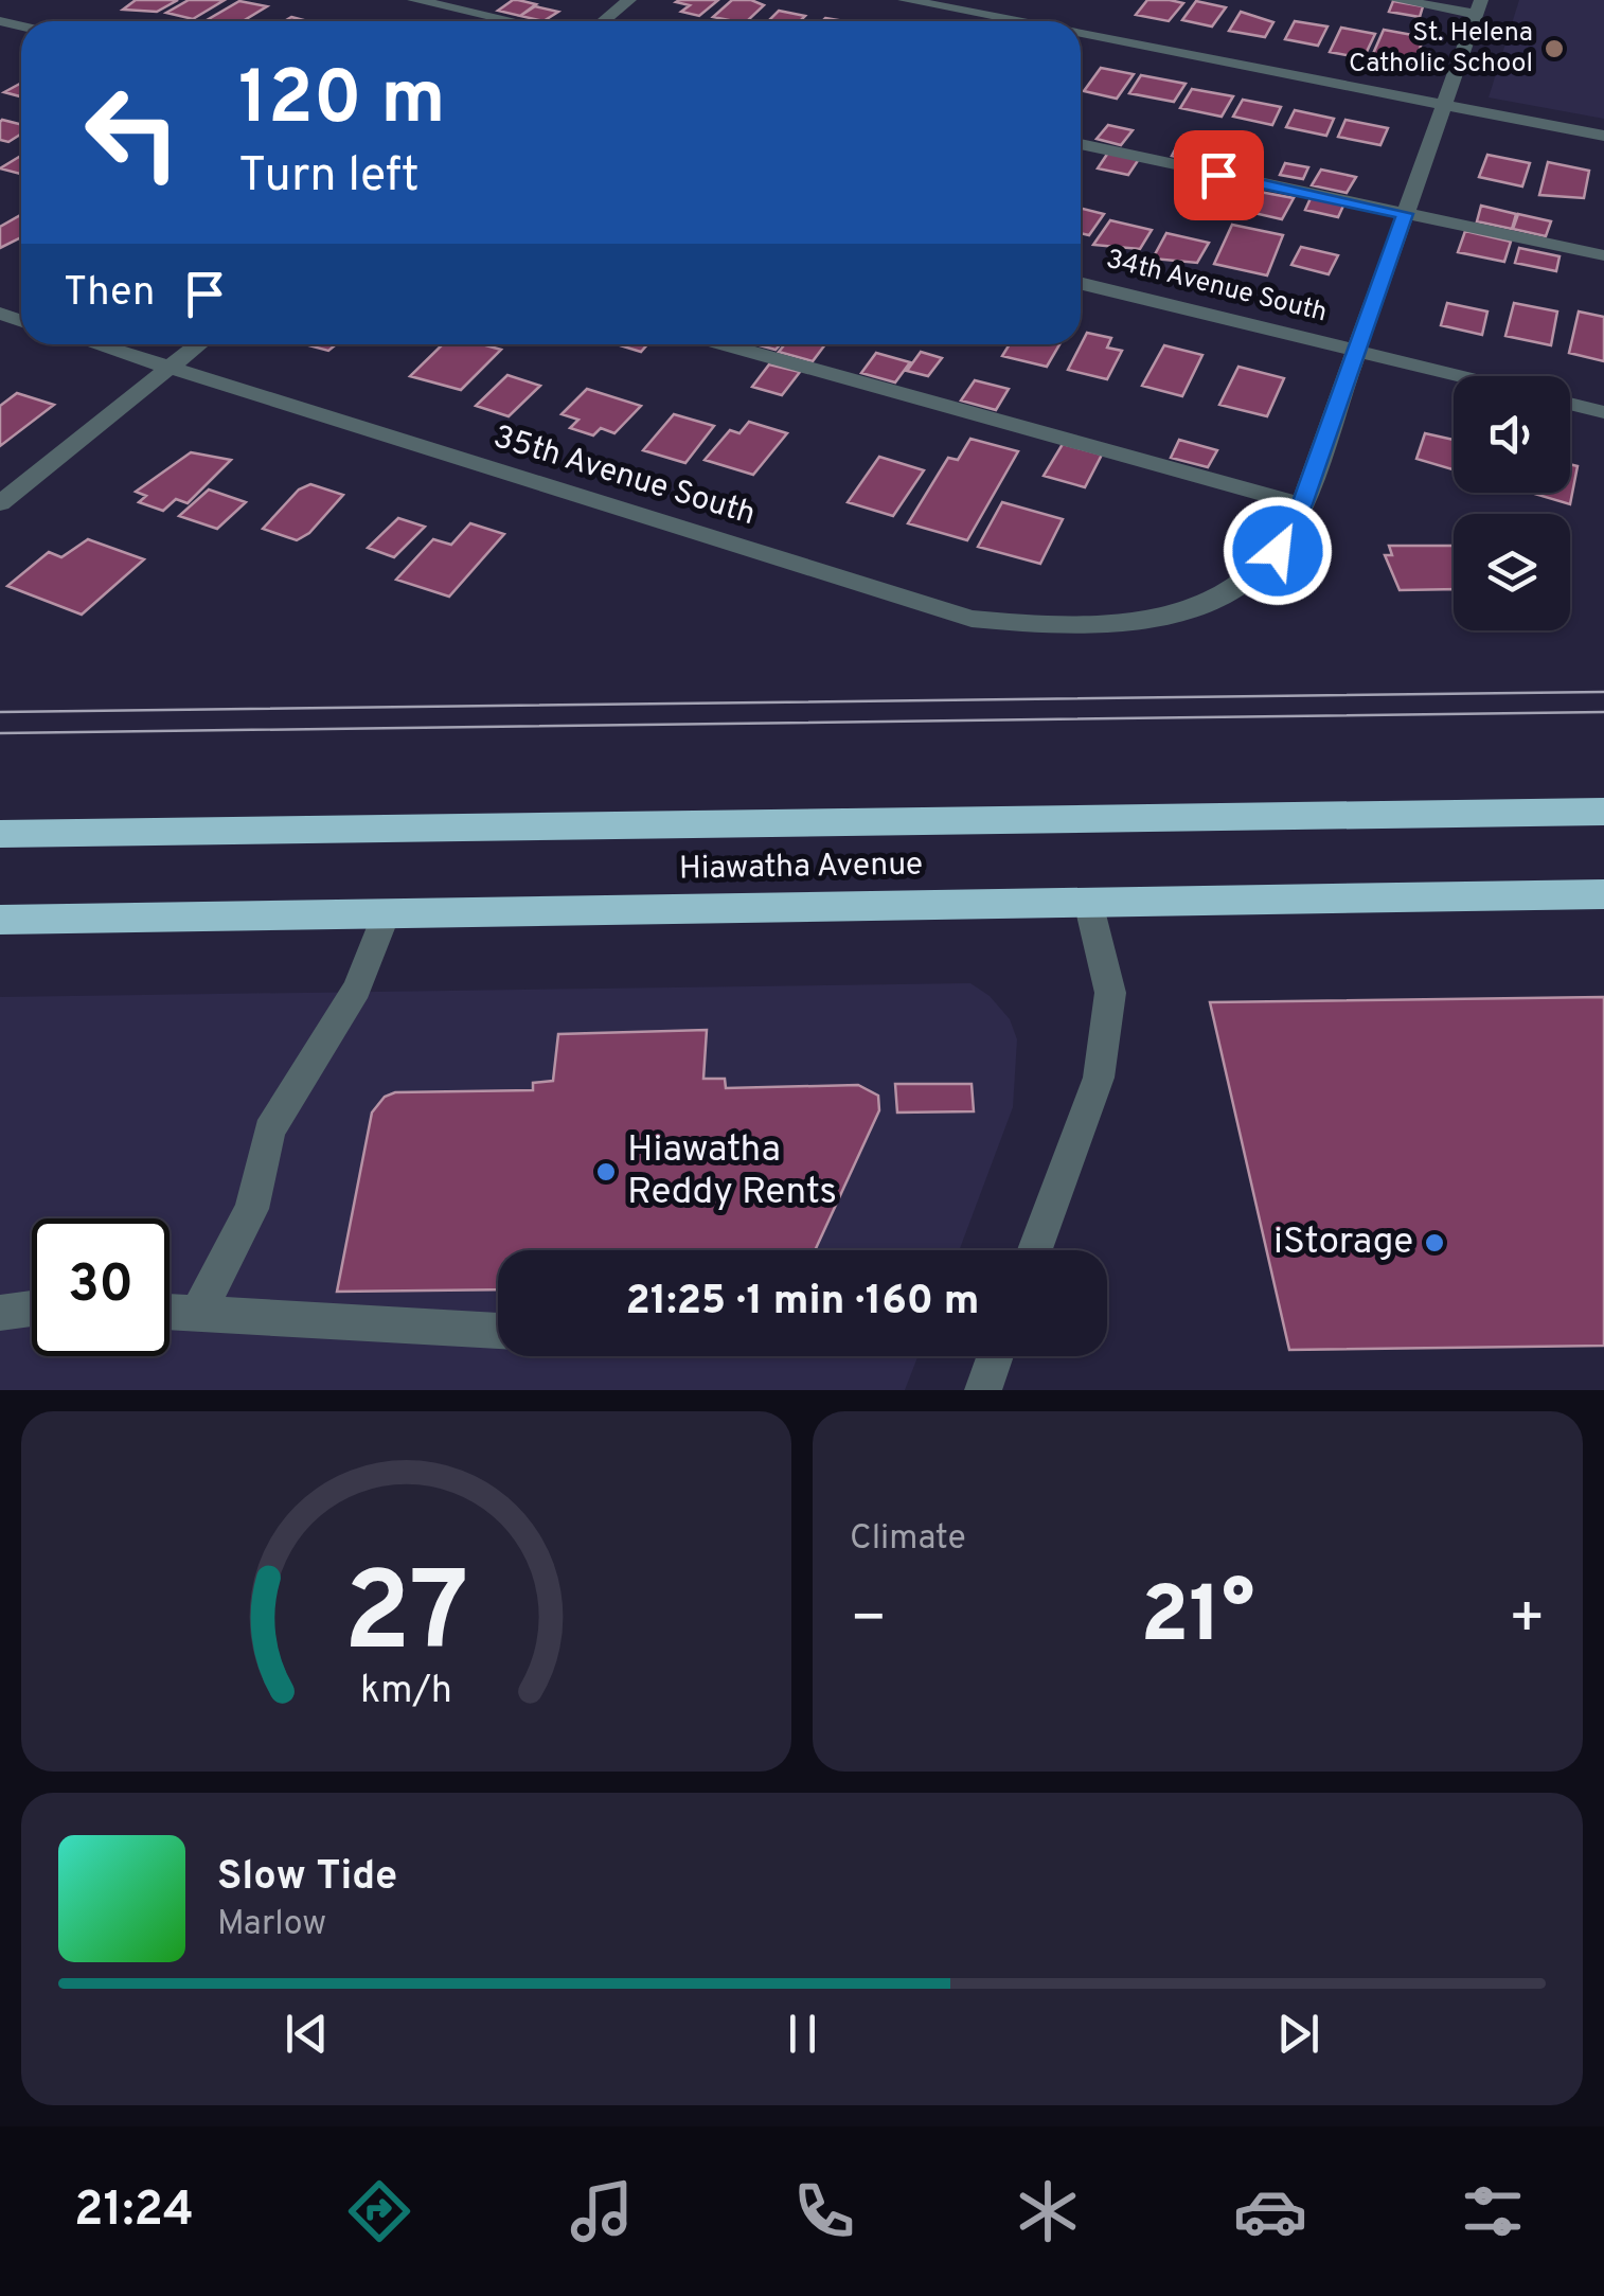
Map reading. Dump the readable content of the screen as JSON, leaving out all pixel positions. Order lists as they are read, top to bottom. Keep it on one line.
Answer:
{"streets":{"highway":["Hiawatha Avenue"],"street":["34th Avenue South","35th Avenue South"]},"crossings":[["34th Avenue South","35th Avenue South"]],"places":["St. Helena Catholic School","Hiawatha Reddy Rents","iStorage"],"page":{"turn":["120 m","Turn left"],"then":"Then","limit":"30","trip":"21:25 · 1 min · 160 m","tile":"Climate","heat":["−","21°","+"],"song":["Slow Tide","Marlow"],"tabs":"21:24","gauge":["27","km/h"]}}
